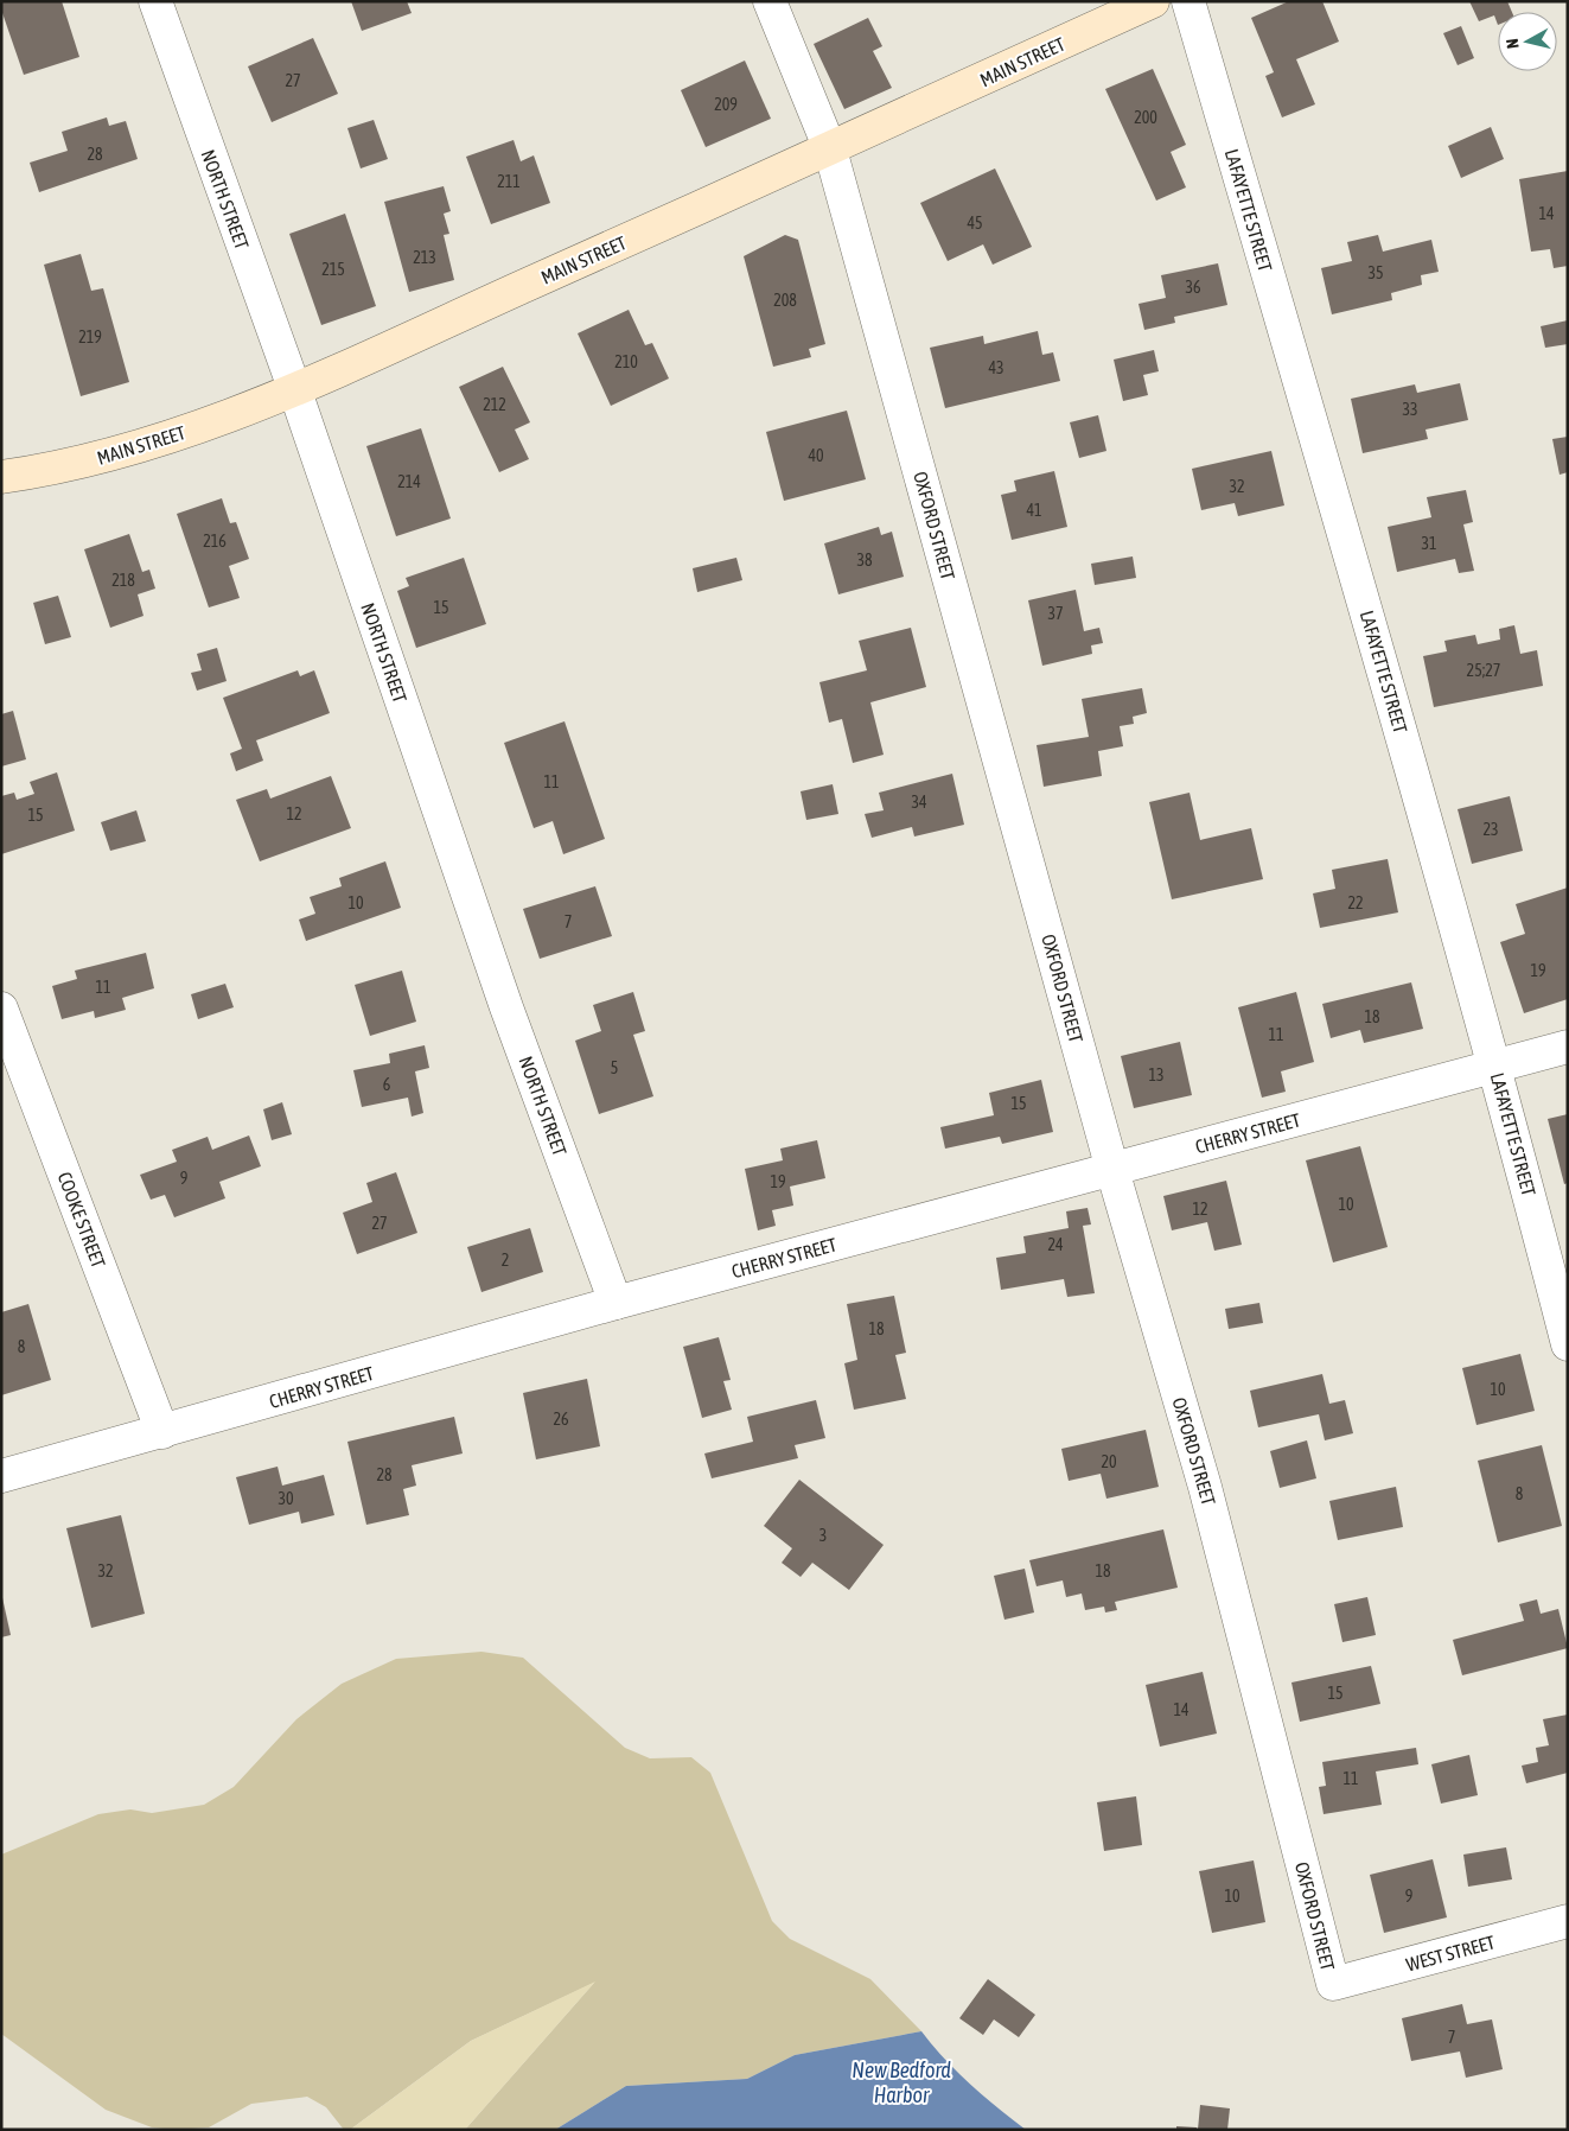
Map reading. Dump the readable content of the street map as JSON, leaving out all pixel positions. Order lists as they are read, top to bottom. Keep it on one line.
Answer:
{"streets":{"main road":["MAIN STREET"],"street":["NORTH STREET","LAFAYETTE STREET","OXFORD STREET","CHERRY STREET","COOKE STREET","WEST STREET"]},"crossings":[["MAIN STREET","NORTH STREET"],["MAIN STREET","OXFORD STREET"],["NORTH STREET","CHERRY STREET"],["LAFAYETTE STREET","CHERRY STREET"],["OXFORD STREET","CHERRY STREET"],["OXFORD STREET","WEST STREET"],["CHERRY STREET","COOKE STREET"]],"water":["New Bedford Harbor"],"house_numbers":["27","209","200","28","211","14","45","213","215","35","36","208","219","210","43","212","33","40","214","32","41","216","31","38","218","15","37","25;27","11","34","12","15","23","10","22","7","19","11","18","11","5","13","6","15","9","19","10","12","27","24","2","18","8","10","26","20","28","8","30","3","32","18","15","14","11","10","9","7"],"north":"left"}
